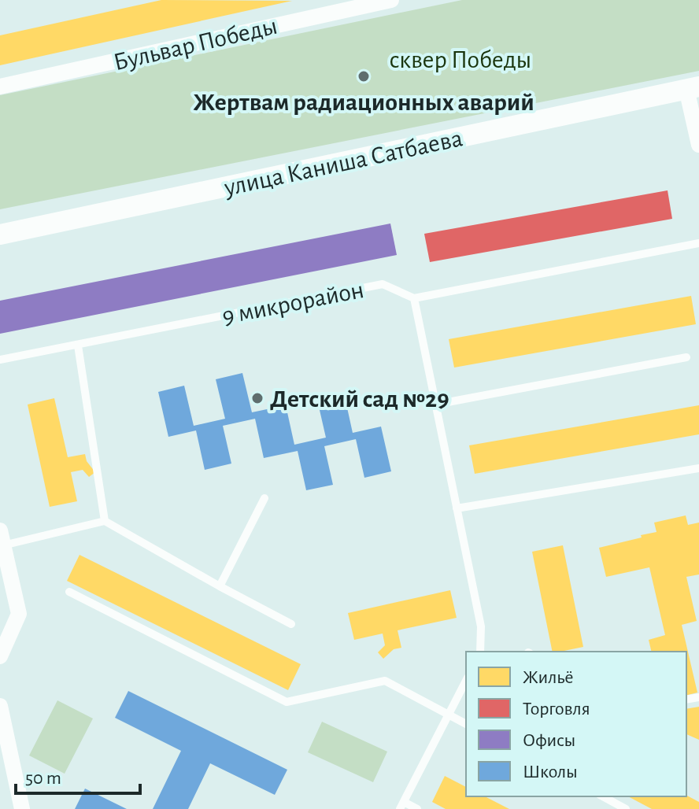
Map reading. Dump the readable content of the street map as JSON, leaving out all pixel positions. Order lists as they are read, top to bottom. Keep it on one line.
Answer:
{"streets":{"street":["Бульвар Победы","улица Каниша Сатбаева"],"lane":["9 микрорайон"]},"parks":["сквер Победы"],"places":["Жертвам радиационных аварий","Детский сад №29"],"legend":["Жильё","Торговля","Офисы","Школы"],"scale_bar":"50 m"}
